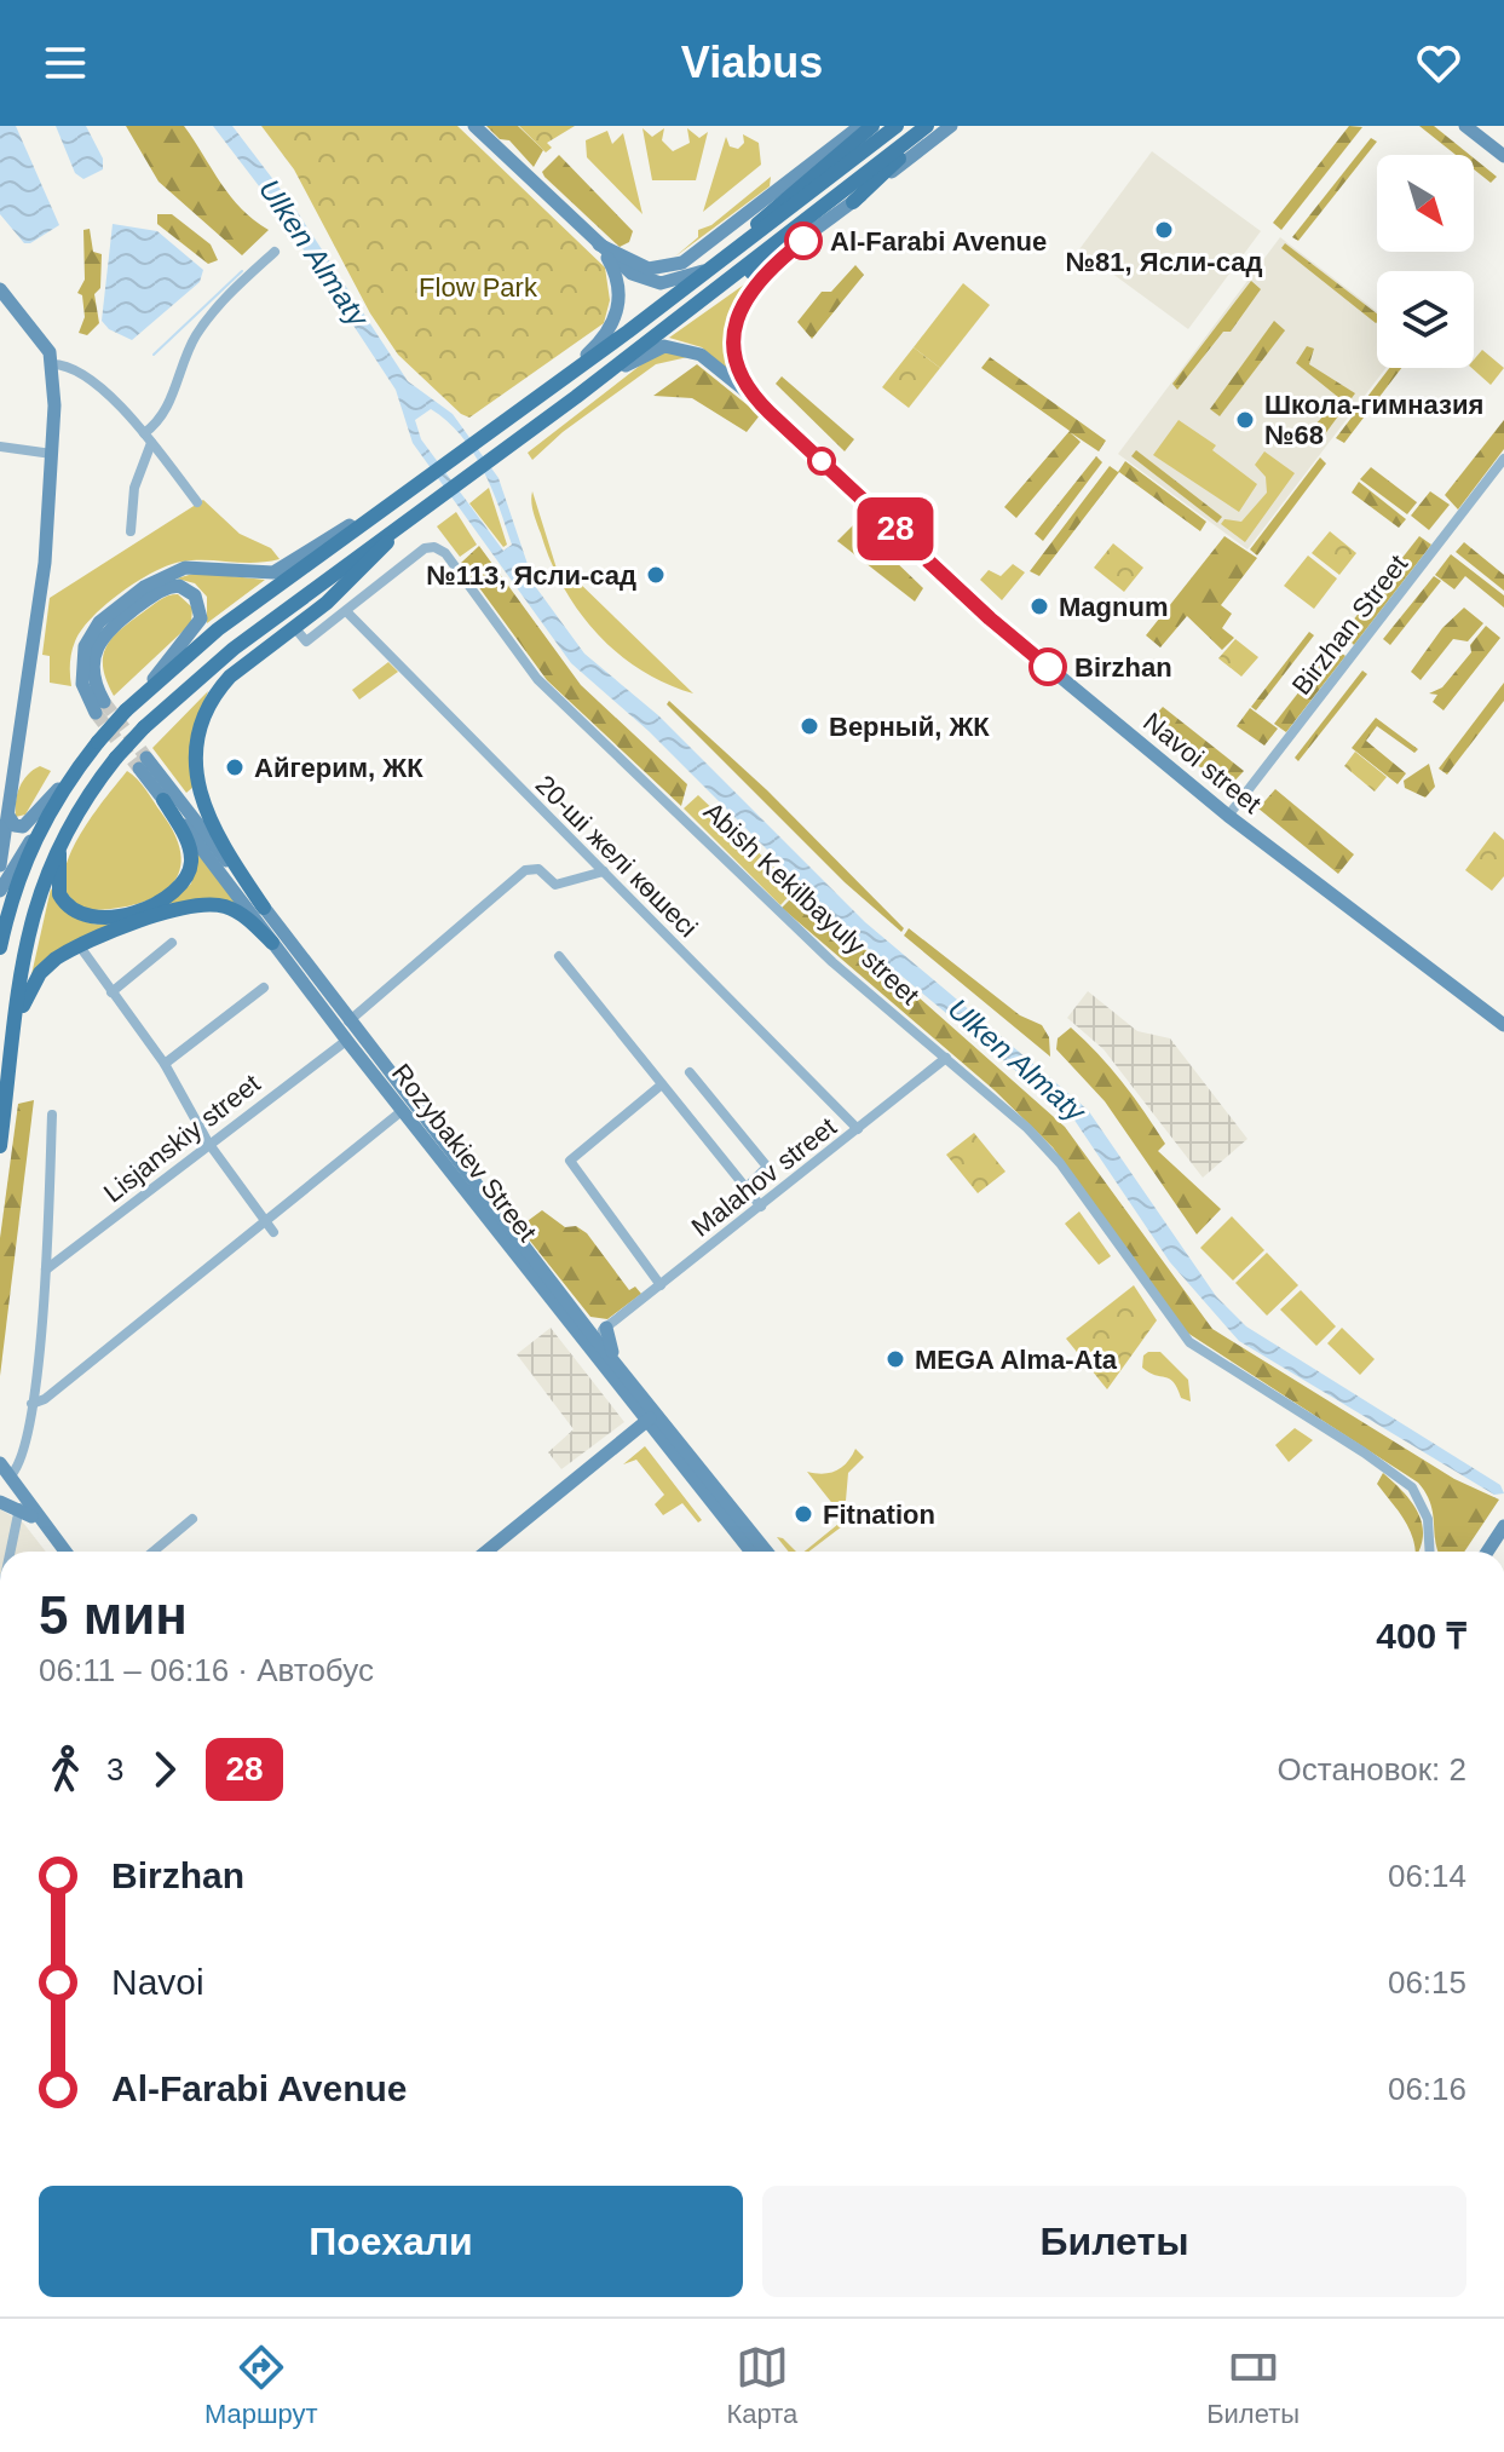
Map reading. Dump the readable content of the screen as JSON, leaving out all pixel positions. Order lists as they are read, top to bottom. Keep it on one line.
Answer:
{"streets":{"main road":["Navoi street","Rozybakiev Street"],"street":["Birzhan Street","20-ші желі көшесі","Abish Kekilbayuly street","Lisjanskiy street","Malahov street"]},"crossings":[["Birzhan Street","Navoi street"],["20-ші желі көшесі","Abish Kekilbayuly street"],["20-ші желі көшесі","Malahov street"],["Abish Kekilbayuly street","Malahov street"],["Lisjanskiy street","Rozybakiev Street"],["Rozybakiev Street","Malahov street"]],"water":["Ulken Almaty"],"parks":["Flow Park"],"places":["№81, Ясли-сад","Al-Farabi Avenue","Школа-гимназия №68","№113, Ясли-сад","Magnum","Birzhan","Верный, ЖК","Айгерим, ЖК","MEGA Alma-Ata","Fitnation"],"lines":["bus line 28"],"north":"bottom right","page":{"header":"Viabus","on_map":"28","heading":["5 мин","06:11 – 06:16 · Автобус","400 ₸"],"legs":["3","28","Остановок: 2"],"list":[{"name":"Birzhan","value":"06:14"},{"name":"Navoi","value":"06:15"},{"name":"Al-Farabi Avenue","value":"06:16"}],"buttons":["Поехали","Билеты"],"tabs":["Маршрут","Карта","Билеты"]}}
